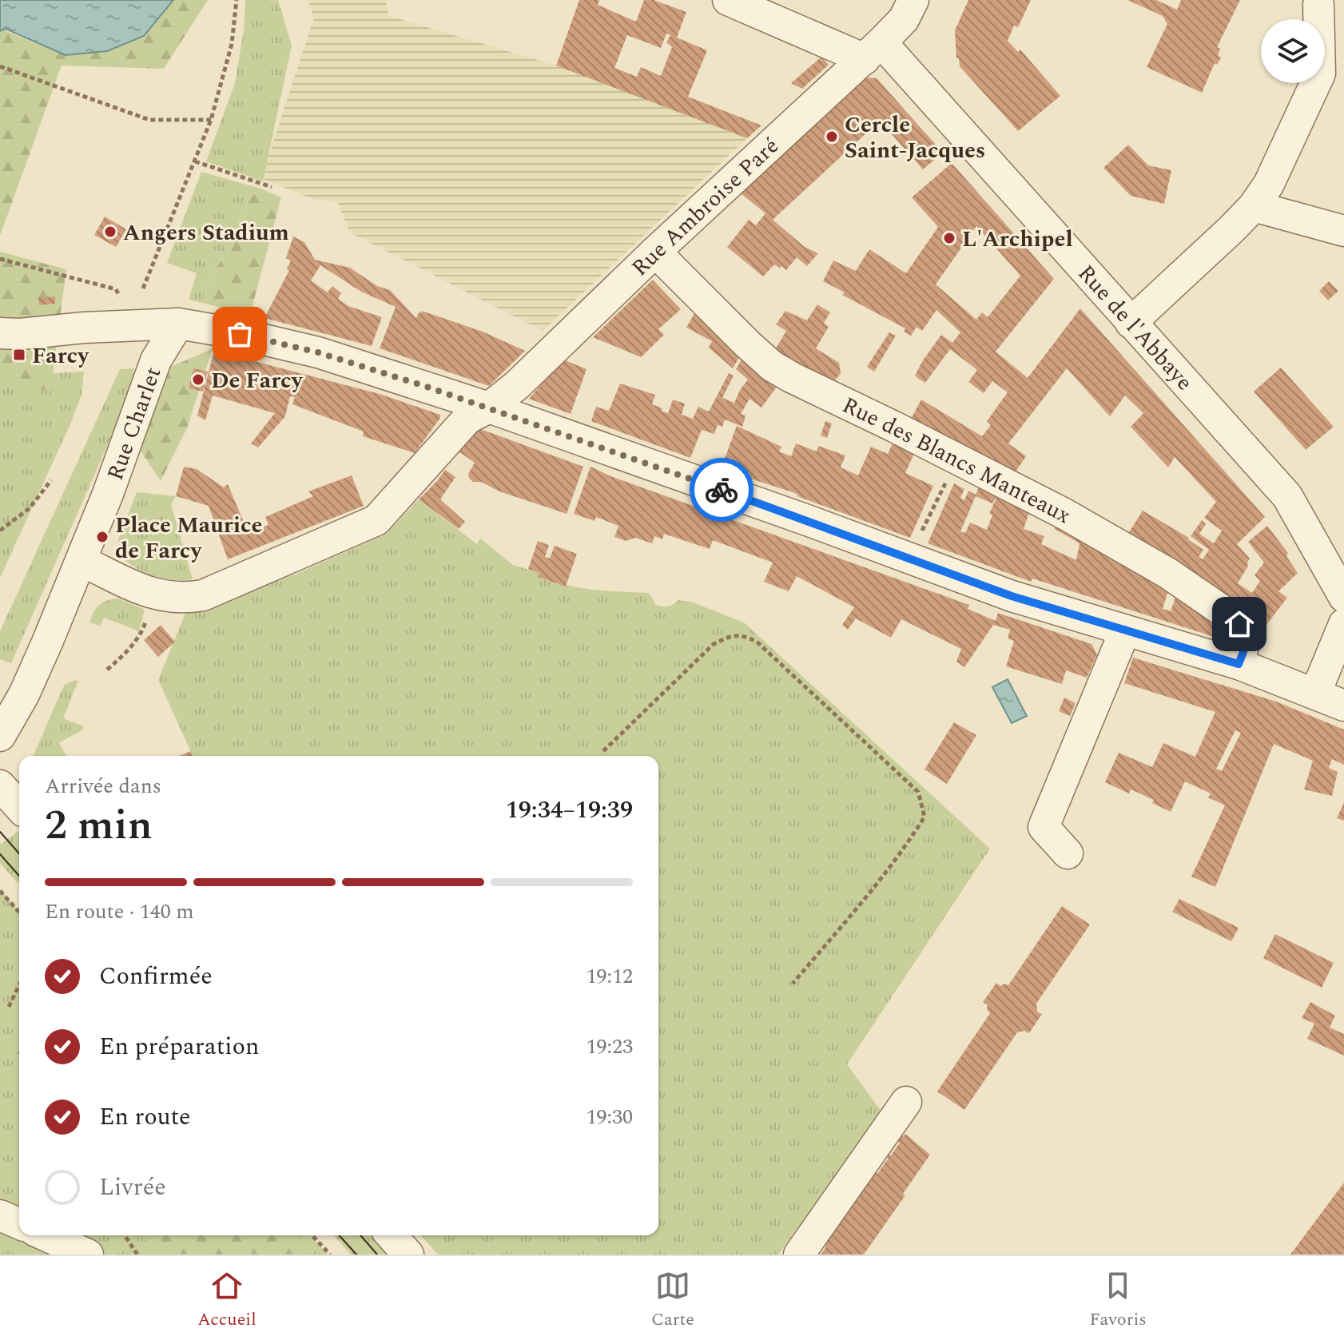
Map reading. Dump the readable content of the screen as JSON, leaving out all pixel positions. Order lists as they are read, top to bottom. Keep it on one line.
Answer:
{"streets":{"street":["Rue Ambroise Paré","Rue de l'Abbaye","Rue Charlet","Rue des Blancs Manteaux"]},"crossings":[["Rue Ambroise Paré","Rue de l'Abbaye"],["Rue Ambroise Paré","Rue des Blancs Manteaux"]],"places":{"other":["Cercle Saint-Jacques","Angers Stadium","L'Archipel","De Farcy","Place Maurice de Farcy"],"transit":["Farcy"]},"page":{"heading":["2 min","Arrivée dans","19:34–19:39"],"bar":"En route · 140 m","list":[["Confirmée","19:12"],["En préparation","19:23"],["En route","19:30"],"Livrée"],"tabs":["Accueil","Carte","Favoris"]}}
